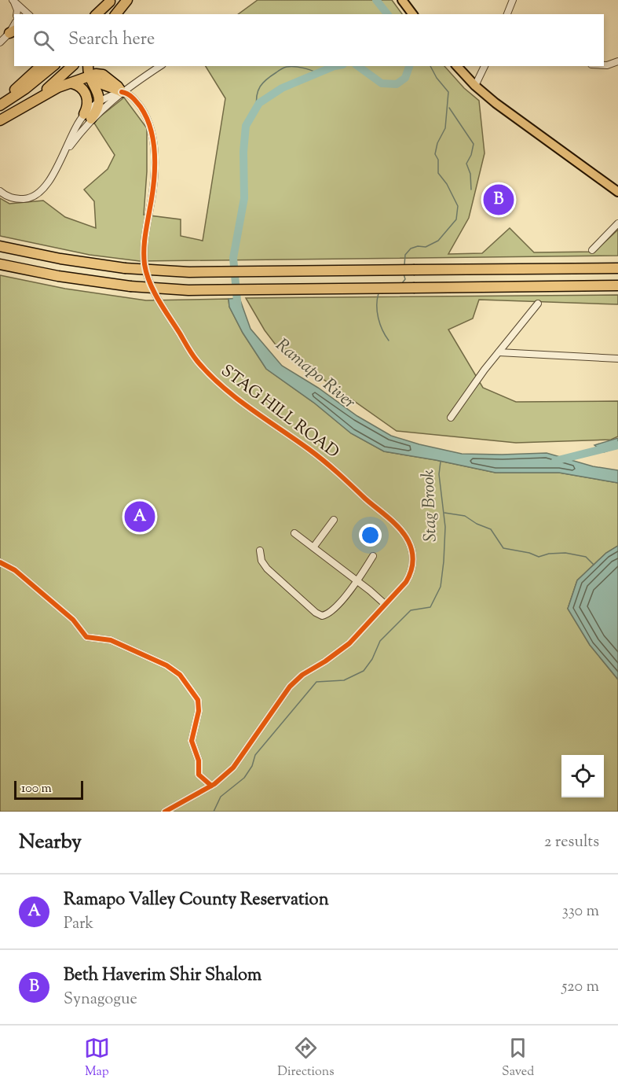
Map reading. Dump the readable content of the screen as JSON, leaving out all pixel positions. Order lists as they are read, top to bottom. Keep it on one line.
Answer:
{"streets":{"street":["STAG HILL ROAD"]},"water":["Ramapo River","Stag Brook"],"scale_bar":"100 m","page":{"search":"Search here","pins":["B","A"],"scale":"100 m","heading":["Nearby","2 results"],"list":[{"mark":"A","name":"Ramapo Valley County Reservation","note":"Park","value":"330 m"},{"mark":"B","name":"Beth Haverim Shir Shalom","note":"Synagogue","value":"520 m"}],"nav":["Map","Directions","Saved"]}}
